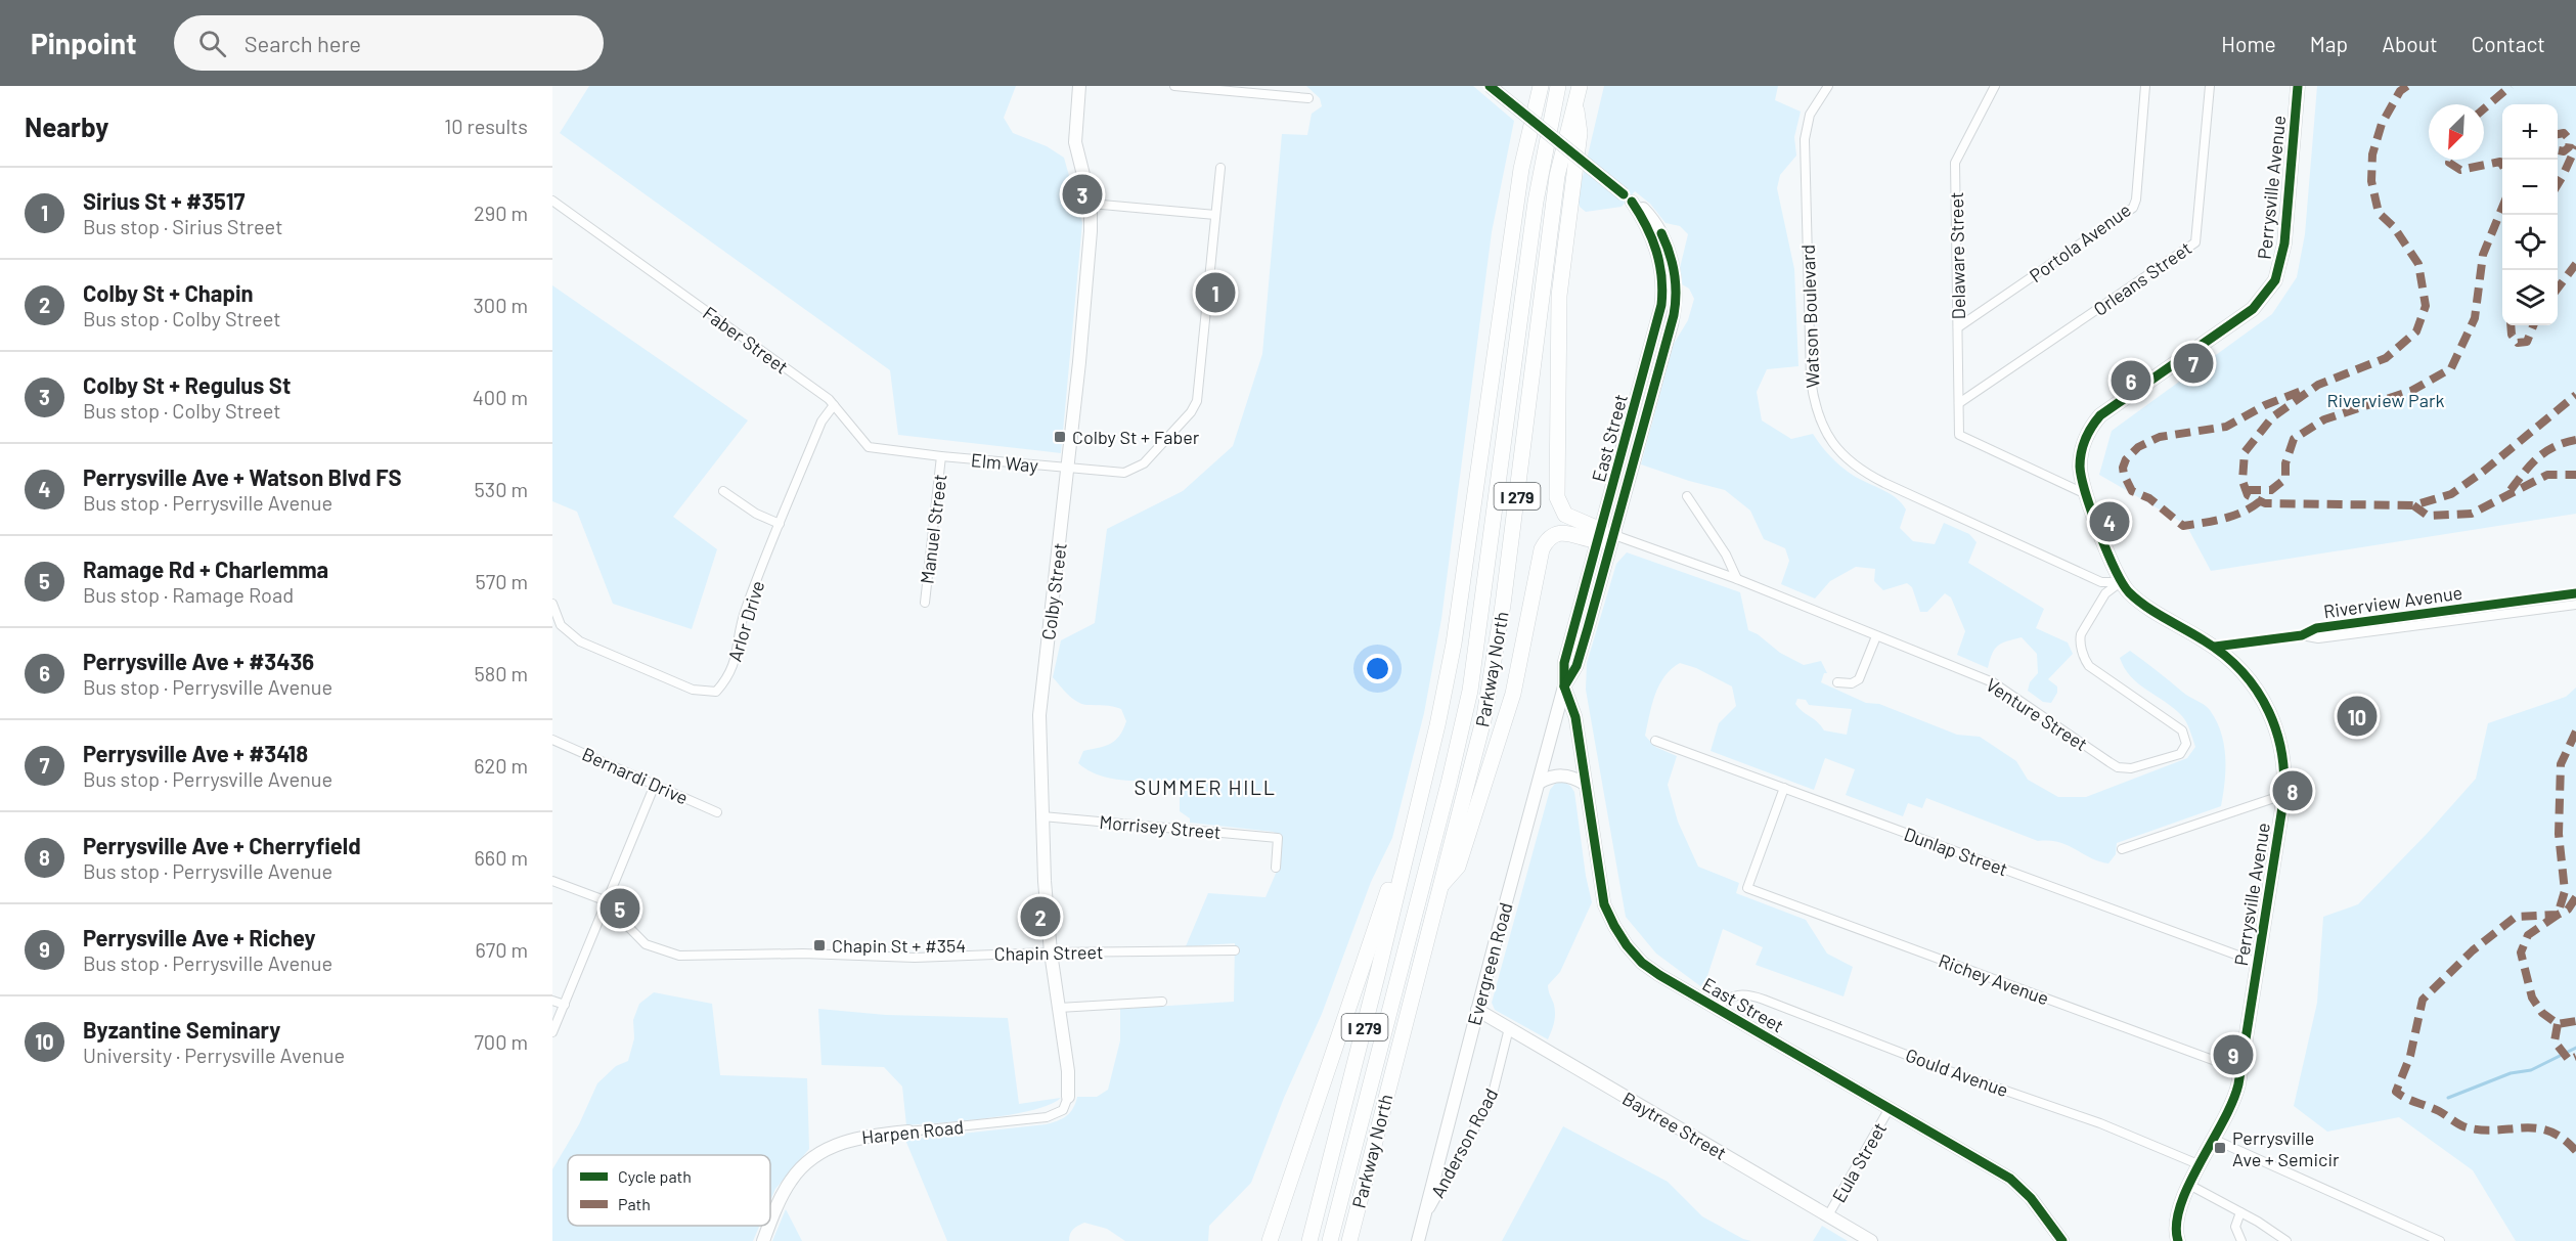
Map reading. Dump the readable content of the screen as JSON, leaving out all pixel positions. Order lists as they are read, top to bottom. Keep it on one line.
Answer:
{"streets":{"highway":["I 279","Parkway North"],"main road":["Perrysville Avenue"],"street":["Portola Avenue","Delaware Street","Orleans Street","Watson Boulevard","Faber Street","East Street","Elm Way","Manuel Street","Colby Street","Riverview Avenue","Arlor Drive","Venture Street","Bernardi Drive","Morrisey Street","Dunlap Street","Chapin Street","Evergreen Road","Richey Avenue","Gould Avenue","Baytree Street","Harpen Road","Anderson Road","Eula Street"]},"crossings":[["Perrysville Avenue","Delaware Street"],["Perrysville Avenue","Watson Boulevard"],["Perrysville Avenue","Riverview Avenue"],["Perrysville Avenue","Venture Street"],["Perrysville Avenue","Dunlap Street"],["Perrysville Avenue","Richey Avenue"],["Perrysville Avenue","Gould Avenue"],["Portola Avenue","Delaware Street"],["Delaware Street","Orleans Street"],["Watson Boulevard","Venture Street"],["Faber Street","Elm Way"],["Faber Street","Manuel Street"],["Faber Street","Arlor Drive"],["East Street","Venture Street"],["East Street","Evergreen Road"],["East Street","Gould Avenue"],["East Street","Eula Street"],["Elm Way","Manuel Street"],["Elm Way","Colby Street"],["Colby Street","Morrisey Street"],["Colby Street","Chapin Street"],["Colby Street","Harpen Road"],["Dunlap Street","Richey Avenue"],["Evergreen Road","Baytree Street"],["Evergreen Road","Anderson Road"],["Baytree Street","Anderson Road"],["Baytree Street","Eula Street"]],"districts":["SUMMER HILL"],"parks":["Riverview Park"],"places":{"transit":["Colby St + Faber","Chapin St + #354","Perrysville Ave + Semicir"]},"legend":["Cycle path","Path"],"north":"bottom left","page":{"header":"Pinpoint","search":"Search here","nav":["Home","Map","About","Contact"],"heading":["Nearby","10 results"],"map_buttons":["+","−"],"list":[{"mark":"1","name":"Sirius St + #3517","note":"Bus stop · Sirius Street","value":"290 m"},{"mark":"2","name":"Colby St + Chapin","note":"Bus stop · Colby Street","value":"300 m"},{"mark":"3","name":"Colby St + Regulus St","note":"Bus stop · Colby Street","value":"400 m"},{"mark":"4","name":"Perrysville Ave + Watson Blvd FS","note":"Bus stop · Perrysville Avenue","value":"530 m"},{"mark":"5","name":"Ramage Rd + Charlemma","note":"Bus stop · Ramage Road","value":"570 m"},{"mark":"6","name":"Perrysville Ave + #3436","note":"Bus stop · Perrysville Avenue","value":"580 m"},{"mark":"7","name":"Perrysville Ave + #3418","note":"Bus stop · Perrysville Avenue","value":"620 m"},{"mark":"8","name":"Perrysville Ave + Cherryfield","note":"Bus stop · Perrysville Avenue","value":"660 m"},{"mark":"9","name":"Perrysville Ave + Richey","note":"Bus stop · Perrysville Avenue","value":"670 m"},{"mark":"10","name":"Byzantine Seminary","note":"University · Perrysville Avenue","value":"700 m"}],"pins":["3","1","7","6","4","10","8","5","2","9"]}}
